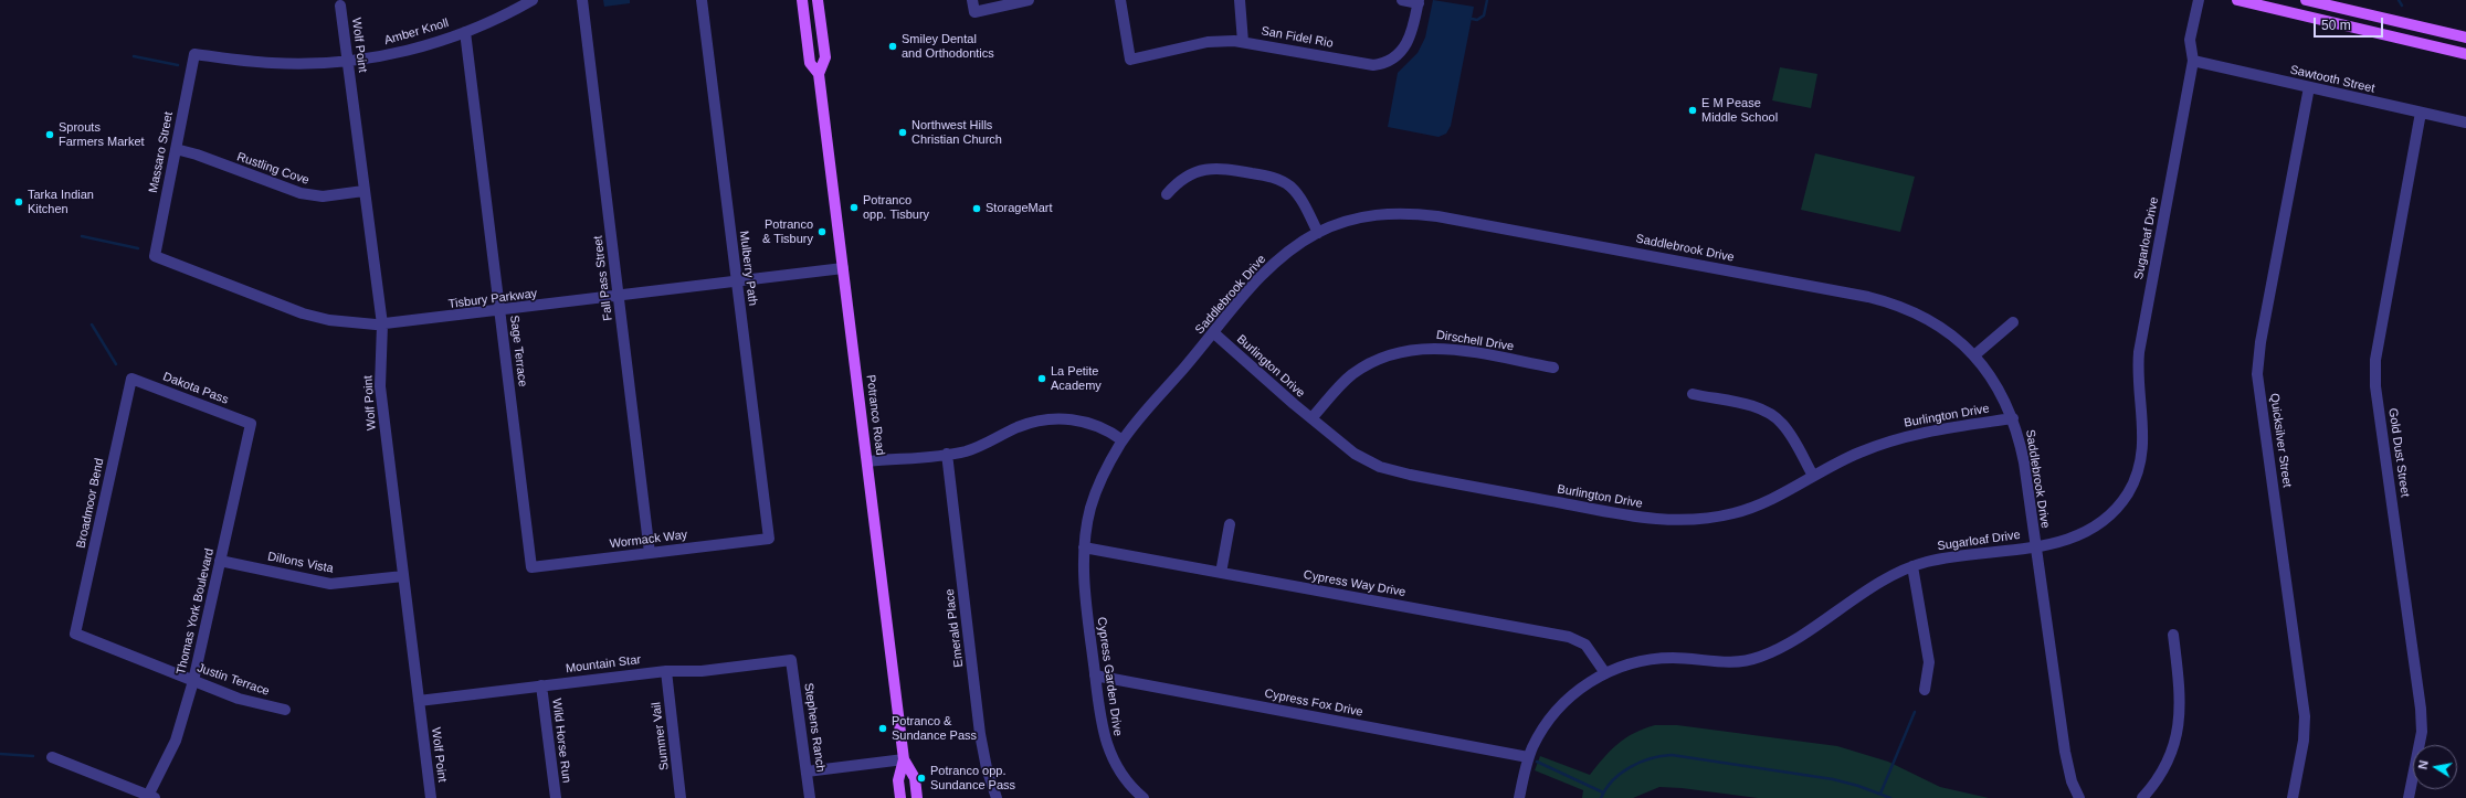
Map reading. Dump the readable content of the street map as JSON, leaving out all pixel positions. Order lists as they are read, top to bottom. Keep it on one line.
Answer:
{"streets":{"main road":["Potranco Road"],"street":["Amber Knoll","San Fidel Rio","Wolf Point","Sawtooth Street","Massaro Street","Rustling Cove","Sugarloaf Drive","Saddlebrook Drive","Mulberry Path","Fall Pass Street","Tisbury Parkway","Dirschell Drive","Sage Terrace","Burlington Drive","Dakota Pass","Quicksilver Street","Gold Dust Street","Broadmoor Bend","Wormack Way","Dillons Vista","Cypress Way Drive","Thomas York Boulevard","Emerald Place","Mountain Star","Cypress Garden Drive","Justin Terrace","Cypress Fox Drive","Stephens Ranch","Summer Vail","Wild Horse Run"]},"crossings":[["Amber Knoll","Wolf Point"],["Amber Knoll","Massaro Street"],["Amber Knoll","Sage Terrace"],["Wolf Point","Rustling Cove"],["Wolf Point","Tisbury Parkway"],["Wolf Point","Dillons Vista"],["Wolf Point","Mountain Star"],["Sawtooth Street","Sugarloaf Drive"],["Sawtooth Street","Quicksilver Street"],["Sawtooth Street","Gold Dust Street"],["Massaro Street","Rustling Cove"],["Massaro Street","Tisbury Parkway"],["Sugarloaf Drive","Saddlebrook Drive"],["Sugarloaf Drive","Cypress Way Drive"],["Sugarloaf Drive","Cypress Fox Drive"],["Saddlebrook Drive","Burlington Drive"],["Saddlebrook Drive","Cypress Way Drive"],["Saddlebrook Drive","Cypress Garden Drive"],["Mulberry Path","Tisbury Parkway"],["Mulberry Path","Wormack Way"],["Fall Pass Street","Tisbury Parkway"],["Fall Pass Street","Wormack Way"],["Tisbury Parkway","Sage Terrace"],["Tisbury Parkway","Potranco Road"],["Dirschell Drive","Burlington Drive"],["Sage Terrace","Wormack Way"],["Dakota Pass","Broadmoor Bend"],["Dakota Pass","Thomas York Boulevard"],["Broadmoor Bend","Justin Terrace"],["Dillons Vista","Thomas York Boulevard"],["Cypress Way Drive","Cypress Garden Drive"],["Thomas York Boulevard","Justin Terrace"],["Mountain Star","Stephens Ranch"],["Mountain Star","Summer Vail"],["Mountain Star","Wild Horse Run"],["Cypress Garden Drive","Cypress Fox Drive"]],"places":["Smiley Dental and Orthodontics","E M Pease Middle School","Northwest Hills Christian Church","Sprouts Farmers Market","Tarka Indian Kitchen","Potranco opp. Tisbury","StorageMart","Potranco & Tisbury","La Petite Academy","Potranco & Sundance Pass","Potranco opp. Sundance Pass"],"scale_bar":"50 m","north":"left"}
